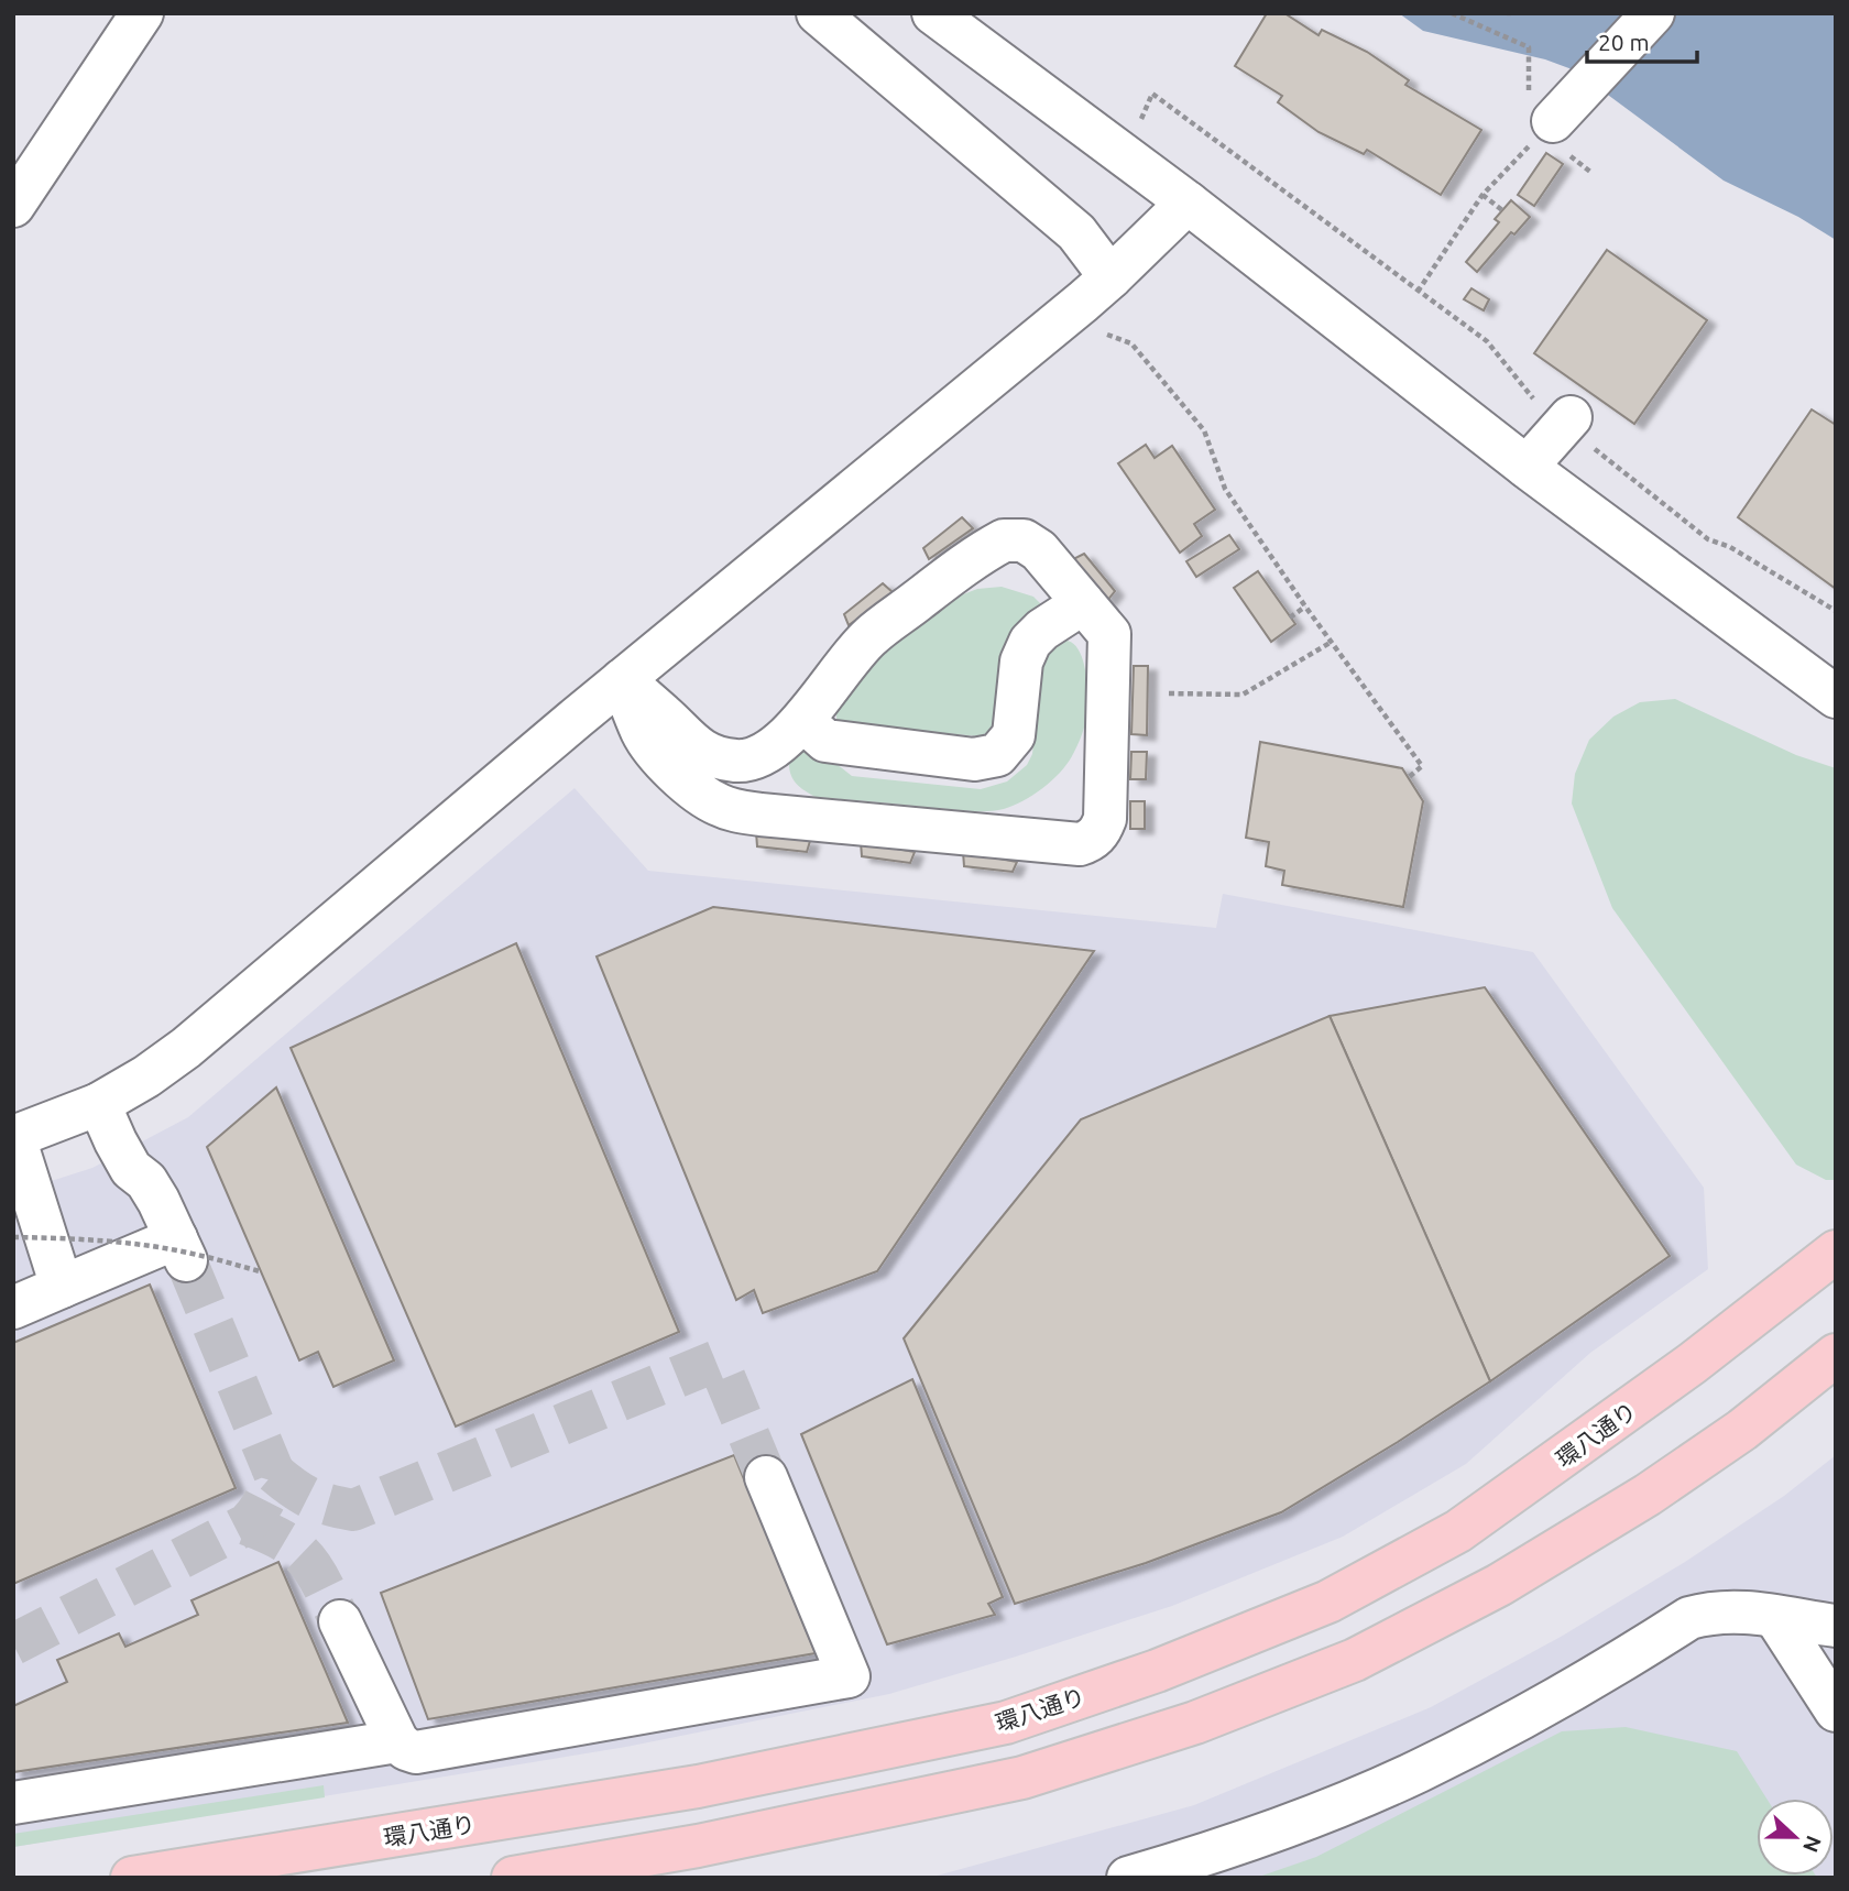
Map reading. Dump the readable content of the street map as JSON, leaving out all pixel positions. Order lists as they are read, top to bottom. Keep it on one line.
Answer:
{"streets":{"main road":["環八通り"]},"scale_bar":"20 m","north":"right"}
